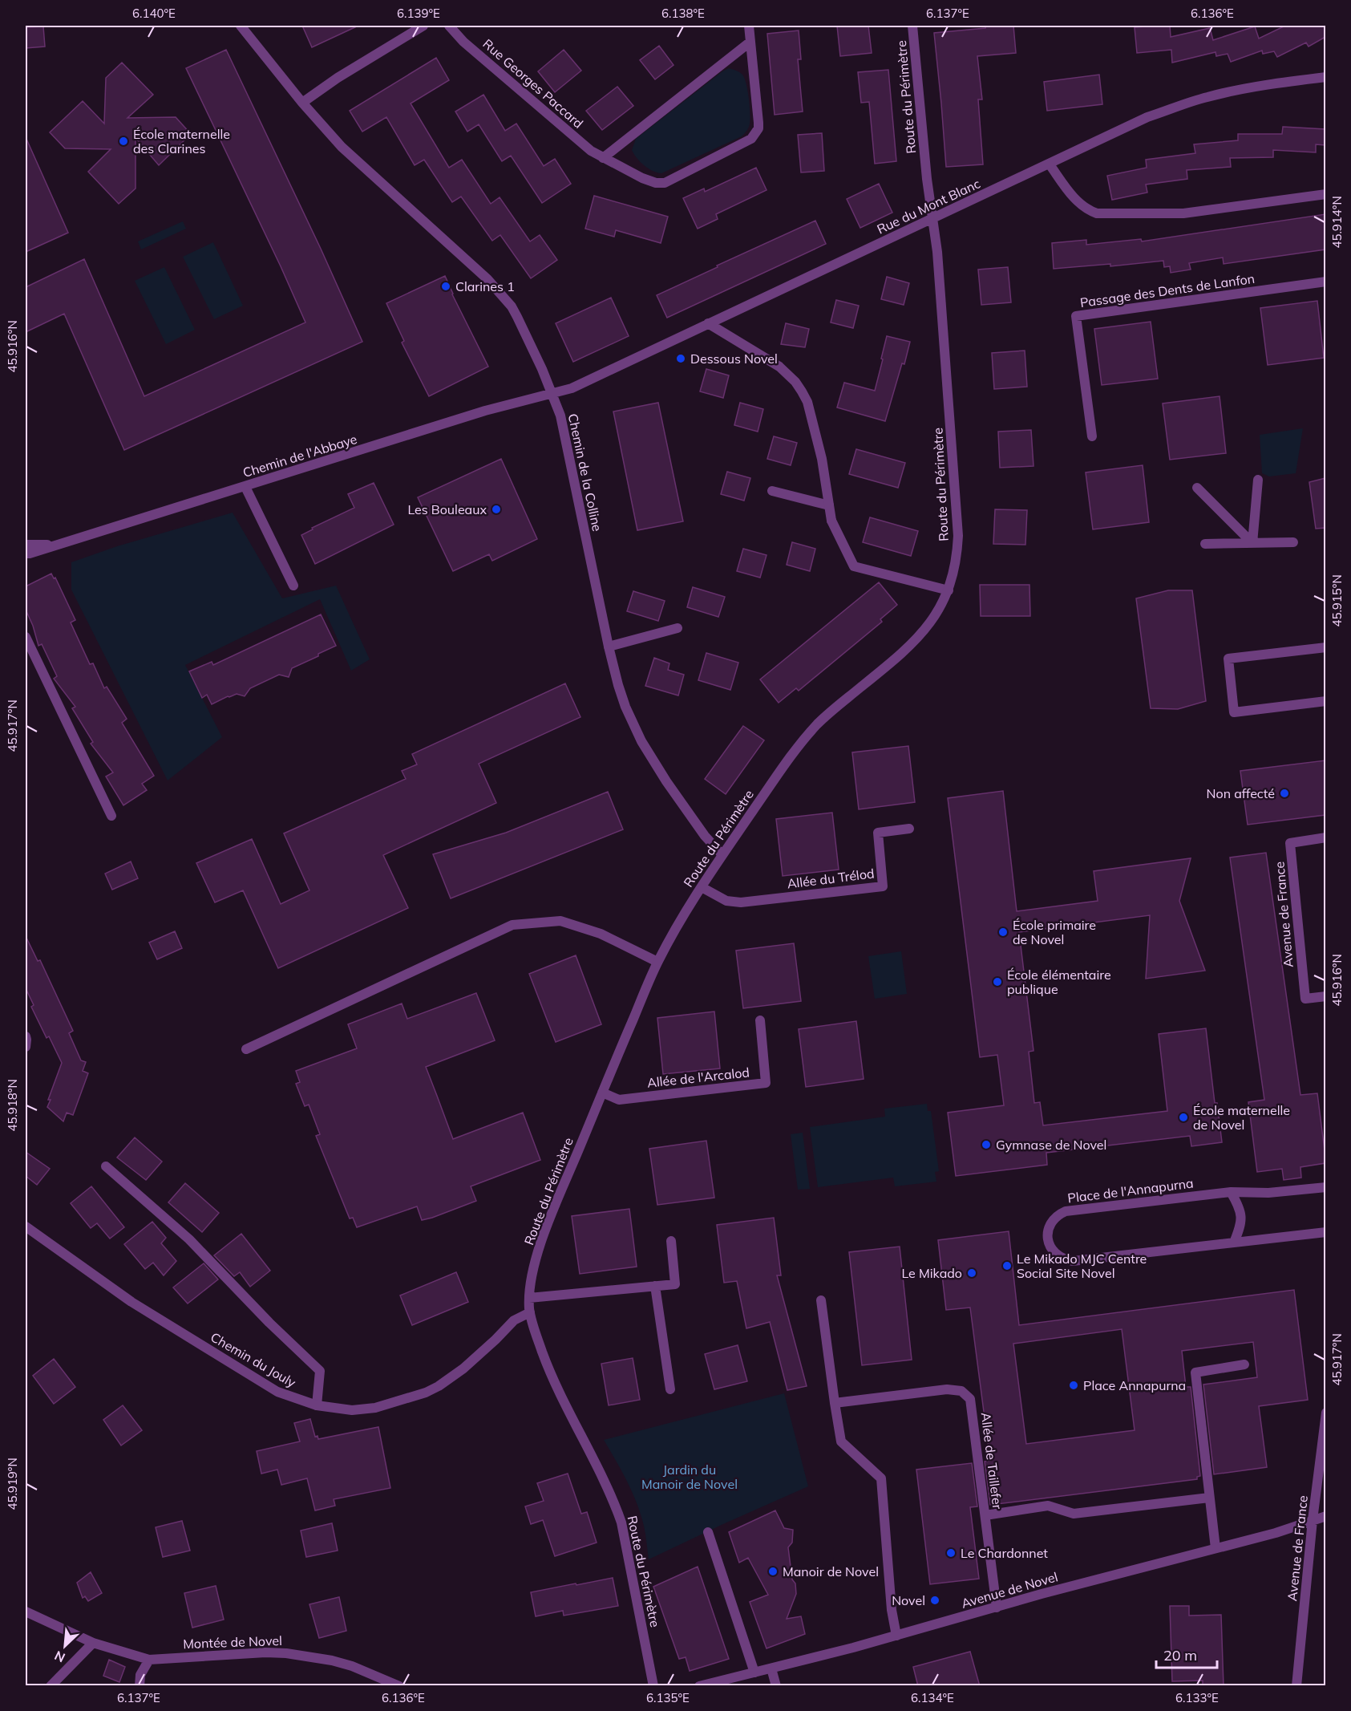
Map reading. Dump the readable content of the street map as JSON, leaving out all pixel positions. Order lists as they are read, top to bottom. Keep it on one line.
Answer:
{"streets":{"street":["Rue Georges Paccard","Route du Périmètre","Rue du Mont Blanc","Passage des Dents de Lanfon","Chemin de l'Abbaye","Chemin de la Colline","Allée du Trélod","Avenue de France","Allée de l'Arcalod","Place de l'Annapurna","Chemin du Jouly","Allée de Taillefer","Avenue de Novel","Montée de Novel"]},"crossings":[["Route du Périmètre","Rue du Mont Blanc"],["Route du Périmètre","Chemin de la Colline"],["Route du Périmètre","Allée du Trélod"],["Route du Périmètre","Allée de l'Arcalod"],["Route du Périmètre","Chemin du Jouly"],["Rue du Mont Blanc","Chemin de l'Abbaye"],["Rue du Mont Blanc","Chemin de la Colline"],["Chemin de l'Abbaye","Chemin de la Colline"],["Avenue de France","Avenue de Novel"],["Allée de Taillefer","Avenue de Novel"]],"parks":["Jardin du Manoir de Novel"],"places":["École maternelle des Clarines","Clarines 1","Dessous Novel","Les Bouleaux","Non affecté","École primaire de Novel","École élémentaire publique","École maternelle de Novel","Gymnase de Novel","Le Mikado MJC Centre Social Site Novel","Le Mikado","Place Annapurna","Le Chardonnet","Manoir de Novel","Novel"],"scale_bar":"20 m","north":"bottom left","coordinates":["6.140°E","6.139°E","6.138°E","6.137°E","6.136°E","45.914°N","45.916°N","45.915°N","45.917°N","45.918°N","45.919°N","6.135°E","6.134°E","6.133°E"]}
